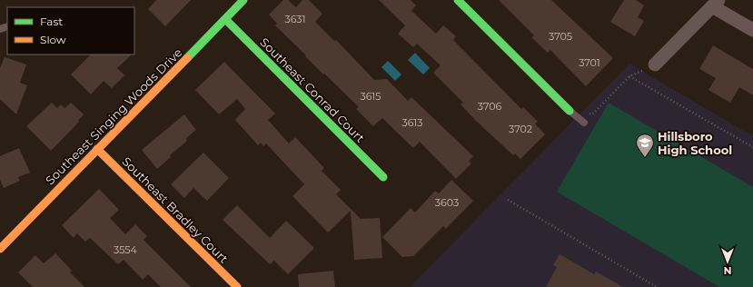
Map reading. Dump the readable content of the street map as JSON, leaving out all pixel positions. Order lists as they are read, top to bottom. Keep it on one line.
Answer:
{"streets":{"street":["Southeast Conrad Court","Southeast Singing Woods Drive","Southeast Bradley Court"]},"crossings":[["Southeast Conrad Court","Southeast Singing Woods Drive"],["Southeast Singing Woods Drive","Southeast Bradley Court"]],"places":{"school or university":["Hillsboro High School"]},"house_numbers":["3631","3705","3701","3615","3706","3613","3702","3603","3554"],"legend":["Fast","Slow"],"north":"bottom"}
